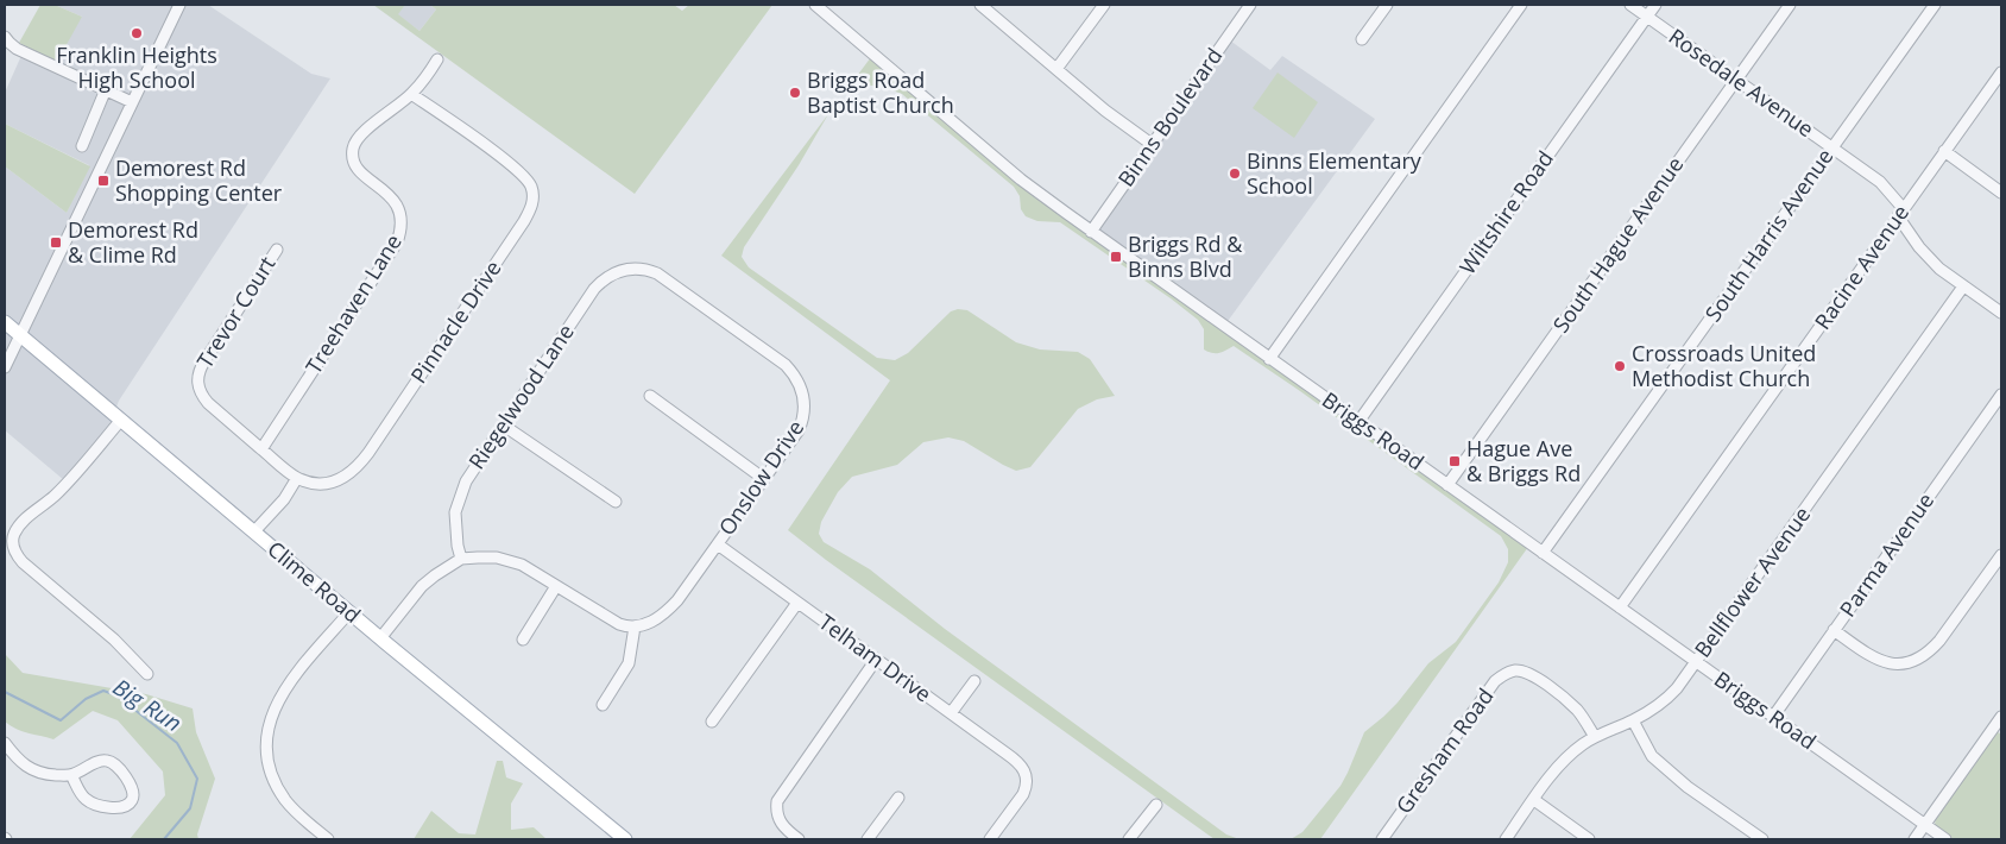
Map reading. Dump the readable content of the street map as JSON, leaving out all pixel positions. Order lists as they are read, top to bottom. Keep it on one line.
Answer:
{"streets":{"main road":["Clime Road"],"street":["Rosedale Avenue","Binns Boulevard","Wiltshire Road","South Harris Avenue","South Hague Avenue","Racine Avenue","Treehaven Lane","Trevor Court","Pinnacle Drive","Riegelwood Lane","Briggs Road","Onslow Drive","Parma Avenue","Bellflower Avenue","Telham Drive","Gresham Road"]},"crossings":[["Rosedale Avenue","Wiltshire Road"],["Rosedale Avenue","South Harris Avenue"],["Rosedale Avenue","South Hague Avenue"],["Rosedale Avenue","Racine Avenue"],["Rosedale Avenue","Bellflower Avenue"],["Binns Boulevard","Briggs Road"],["Wiltshire Road","Briggs Road"],["South Harris Avenue","Briggs Road"],["South Hague Avenue","Briggs Road"],["Racine Avenue","Briggs Road"],["Treehaven Lane","Trevor Court"],["Treehaven Lane","Pinnacle Drive"],["Trevor Court","Pinnacle Drive"],["Riegelwood Lane","Onslow Drive"],["Briggs Road","Parma Avenue"],["Briggs Road","Bellflower Avenue"],["Onslow Drive","Telham Drive"],["Bellflower Avenue","Gresham Road"]],"water":["Big Run"],"places":{"other":["Franklin Heights High School","Briggs Road Baptist Church","Binns Elementary School","Crossroads United Methodist Church"],"transit":["Demorest Rd Shopping Center","Demorest Rd & Clime Rd","Briggs Rd & Binns Blvd","Hague Ave & Briggs Rd"]}}
